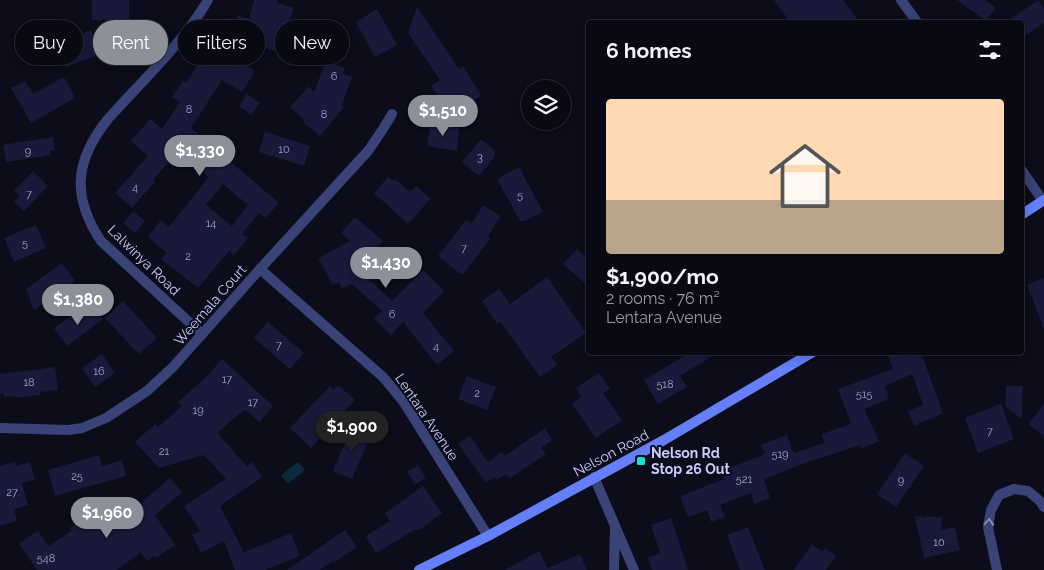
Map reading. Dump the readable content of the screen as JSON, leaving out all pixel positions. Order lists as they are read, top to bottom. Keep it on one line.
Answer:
{"streets":{"main road":["Nelson Road"],"street":["Lalwinya Road","Weemala Court","Lentara Avenue"]},"crossings":[["Lalwinya Road","Weemala Court"],["Weemala Court","Lentara Avenue"],["Lentara Avenue","Nelson Road"]],"places":{"transit":["Nelson Rd Stop 26 Out"]},"house_numbers":["6","8","8","10","9","3","4","7","5","14","5","7","2","6","7","4","16","17","18","518","2","515","17","19","7","21","519","25","521","9","27","10","548"],"page":{"chip":["Buy","Rent","Filters","New"],"heading":"6 homes","list":[{"name":"$1,900/mo","note":"2 rooms · 76 m² · Lentara Avenue"}],"price":["$1,510","$1,330","$1,430","$1,380","$1,900","$1,960"]}}
